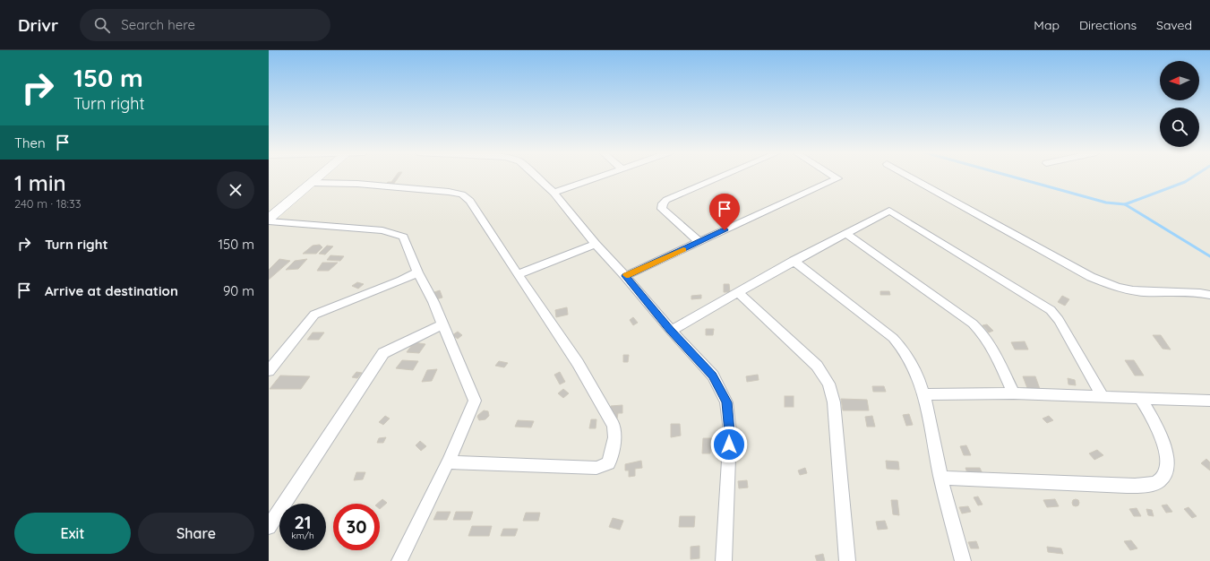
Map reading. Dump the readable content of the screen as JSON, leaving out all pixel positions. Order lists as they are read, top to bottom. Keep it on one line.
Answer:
{"north":"left","page":{"header":"Drivr","search":"Search here","nav":["Map","Directions","Saved"],"turn":["150 m","Turn right"],"then":"Then","heading":["1 min","240 m · 18:33"],"list":[{"name":"Turn right","value":"150 m"},{"name":"Arrive at destination","value":"90 m"}],"speed":"21 km/h","limit":"30","buttons":["Exit","Share"]}}
